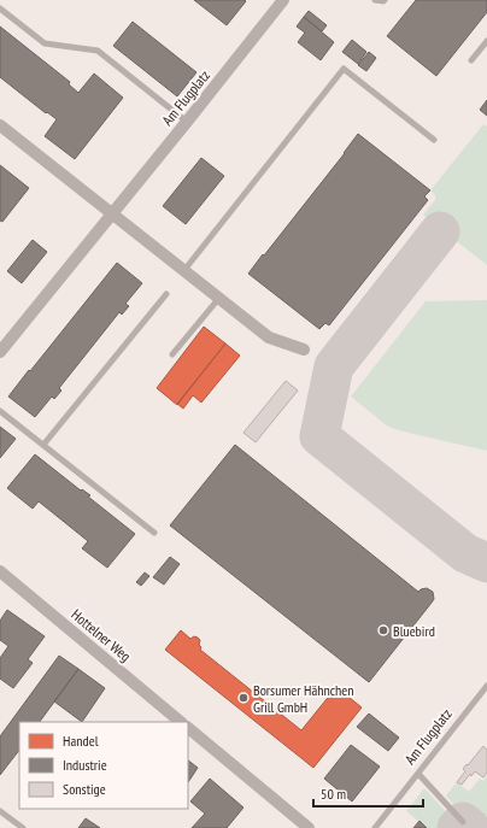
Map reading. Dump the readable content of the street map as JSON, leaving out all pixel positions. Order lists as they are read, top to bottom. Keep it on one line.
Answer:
{"streets":{"street":["Am Flugplatz","Hottelner Weg"]},"places":["Bluebird","Borsumer Hähnchen Grill GmbH"],"legend":["Handel","Industrie","Sonstige"],"scale_bar":"50 m"}
